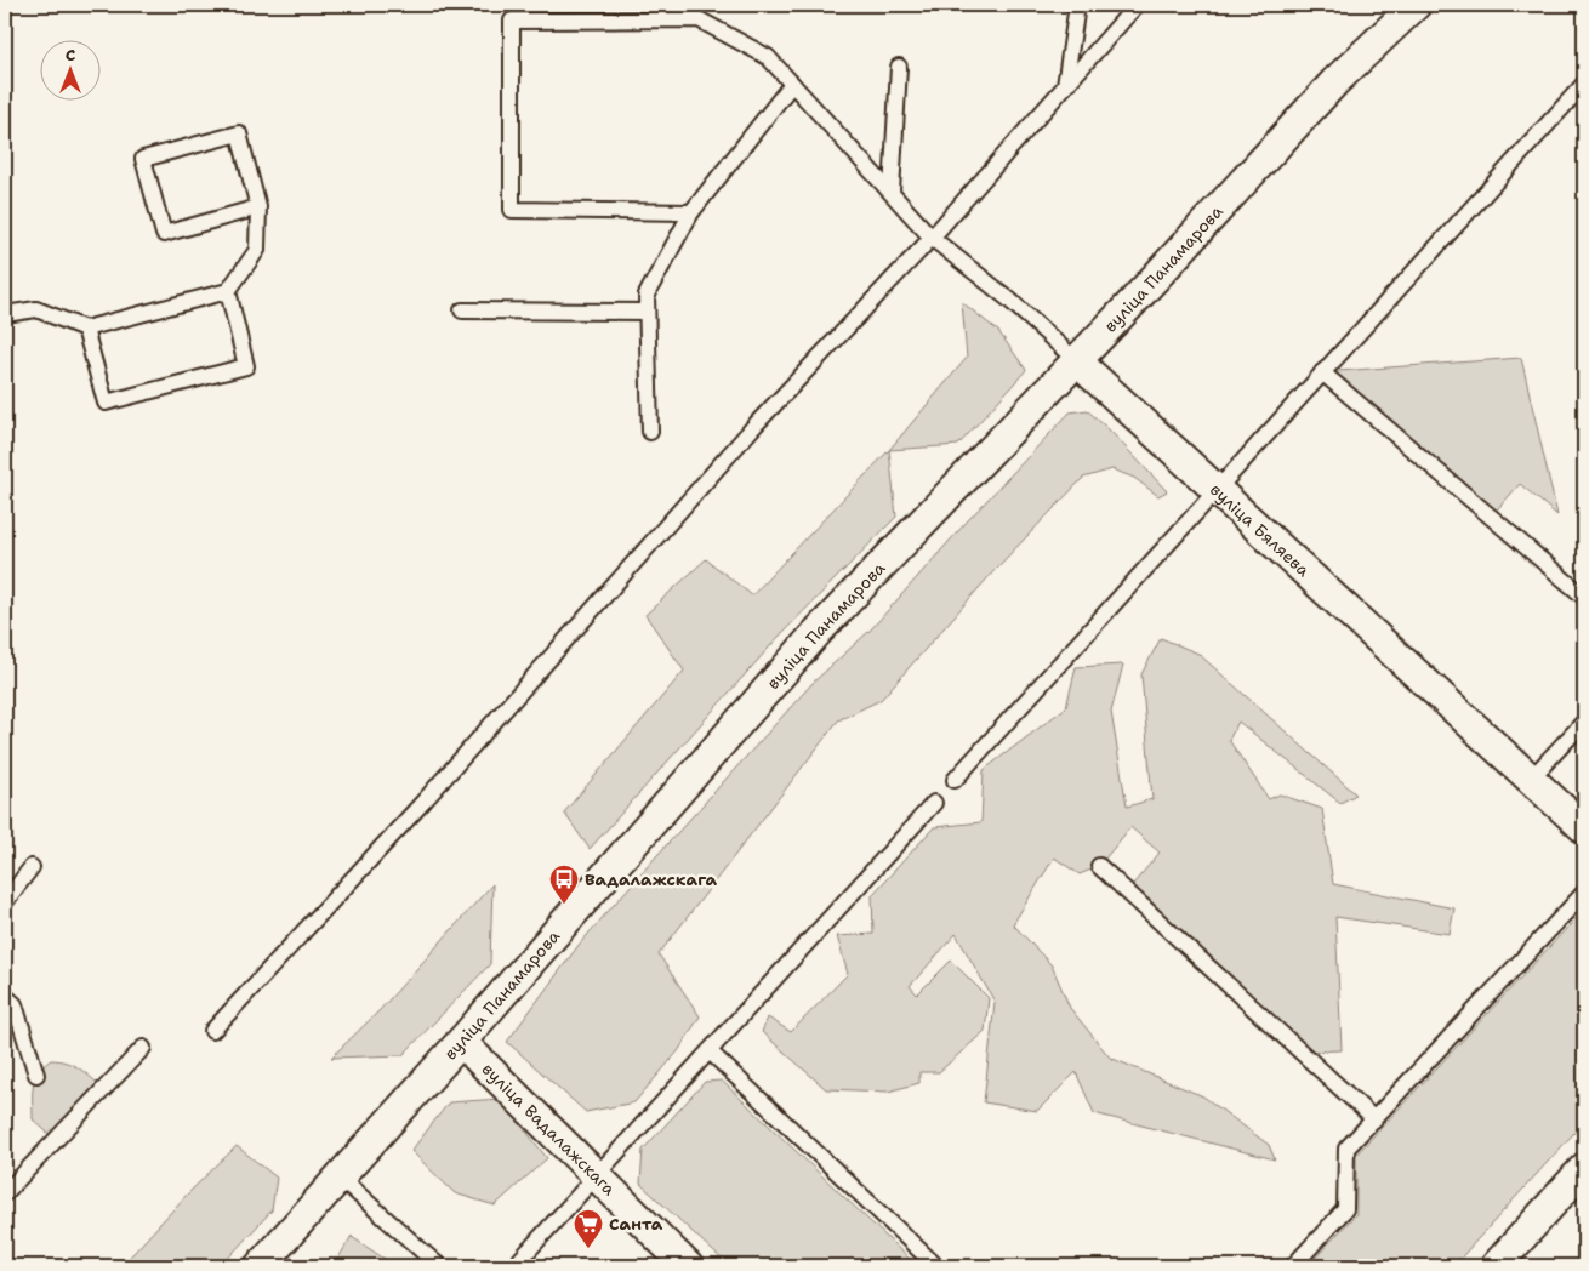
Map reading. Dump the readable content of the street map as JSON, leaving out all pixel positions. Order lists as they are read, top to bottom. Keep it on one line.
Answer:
{"streets":{"street":["вуліца Панамарова","вуліца Бяляева","вуліца Вадалажскага"]},"crossings":[["вуліца Панамарова","вуліца Бяляева"],["вуліца Панамарова","вуліца Вадалажскага"]],"places":{"bus stop":["Вадалажскага"],"supermarket":["Санта"]},"north":"top"}
